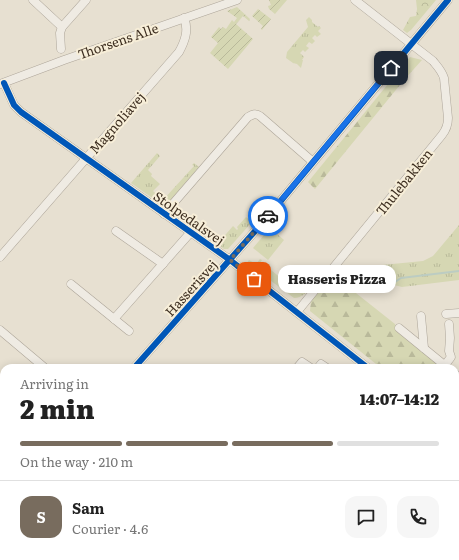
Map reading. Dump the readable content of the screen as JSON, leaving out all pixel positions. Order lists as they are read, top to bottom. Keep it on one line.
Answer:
{"streets":{"street":["Thorsens Alle","Magnoliavej","Thulebakken","Stolpedalsvej","Hasserisvej"]},"crossings":[["Thorsens Alle","Magnoliavej"],["Thorsens Alle","Stolpedalsvej"],["Magnoliavej","Stolpedalsvej"],["Thulebakken","Stolpedalsvej"],["Thulebakken","Hasserisvej"],["Stolpedalsvej","Hasserisvej"]],"places":["Hasseris Pizza"],"page":{"bubble":"Hasseris Pizza","heading":["2 min","Arriving in","14:07–14:12"],"panel":["Sam","Courier · 4.6"],"bar":"On the way · 210 m","round":"S"}}
